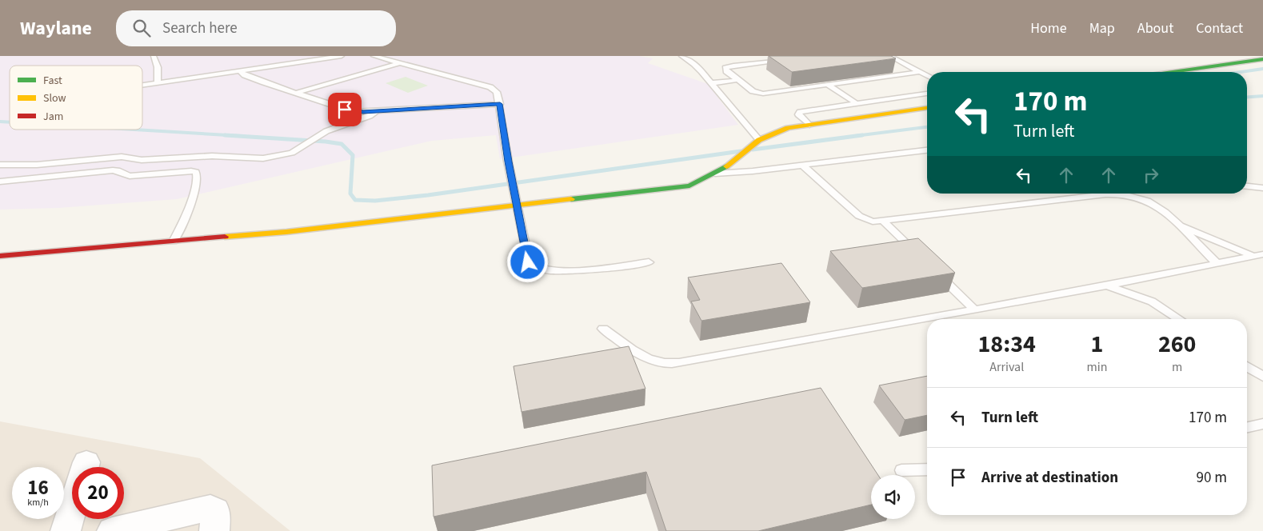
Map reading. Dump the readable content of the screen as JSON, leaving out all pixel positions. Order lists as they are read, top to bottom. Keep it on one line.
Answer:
{"legend":["Fast","Slow","Jam"],"page":{"header":"Waylane","search":"Search here","nav":["Home","Map","About","Contact"],"turn":["170 m","Turn left"],"eta":["18:34","Arrival","1","min","260","m"],"list":[{"name":"Turn left","value":"170 m"},{"name":"Arrive at destination","value":"90 m"}],"speed":"16 km/h","limit":"20"}}
